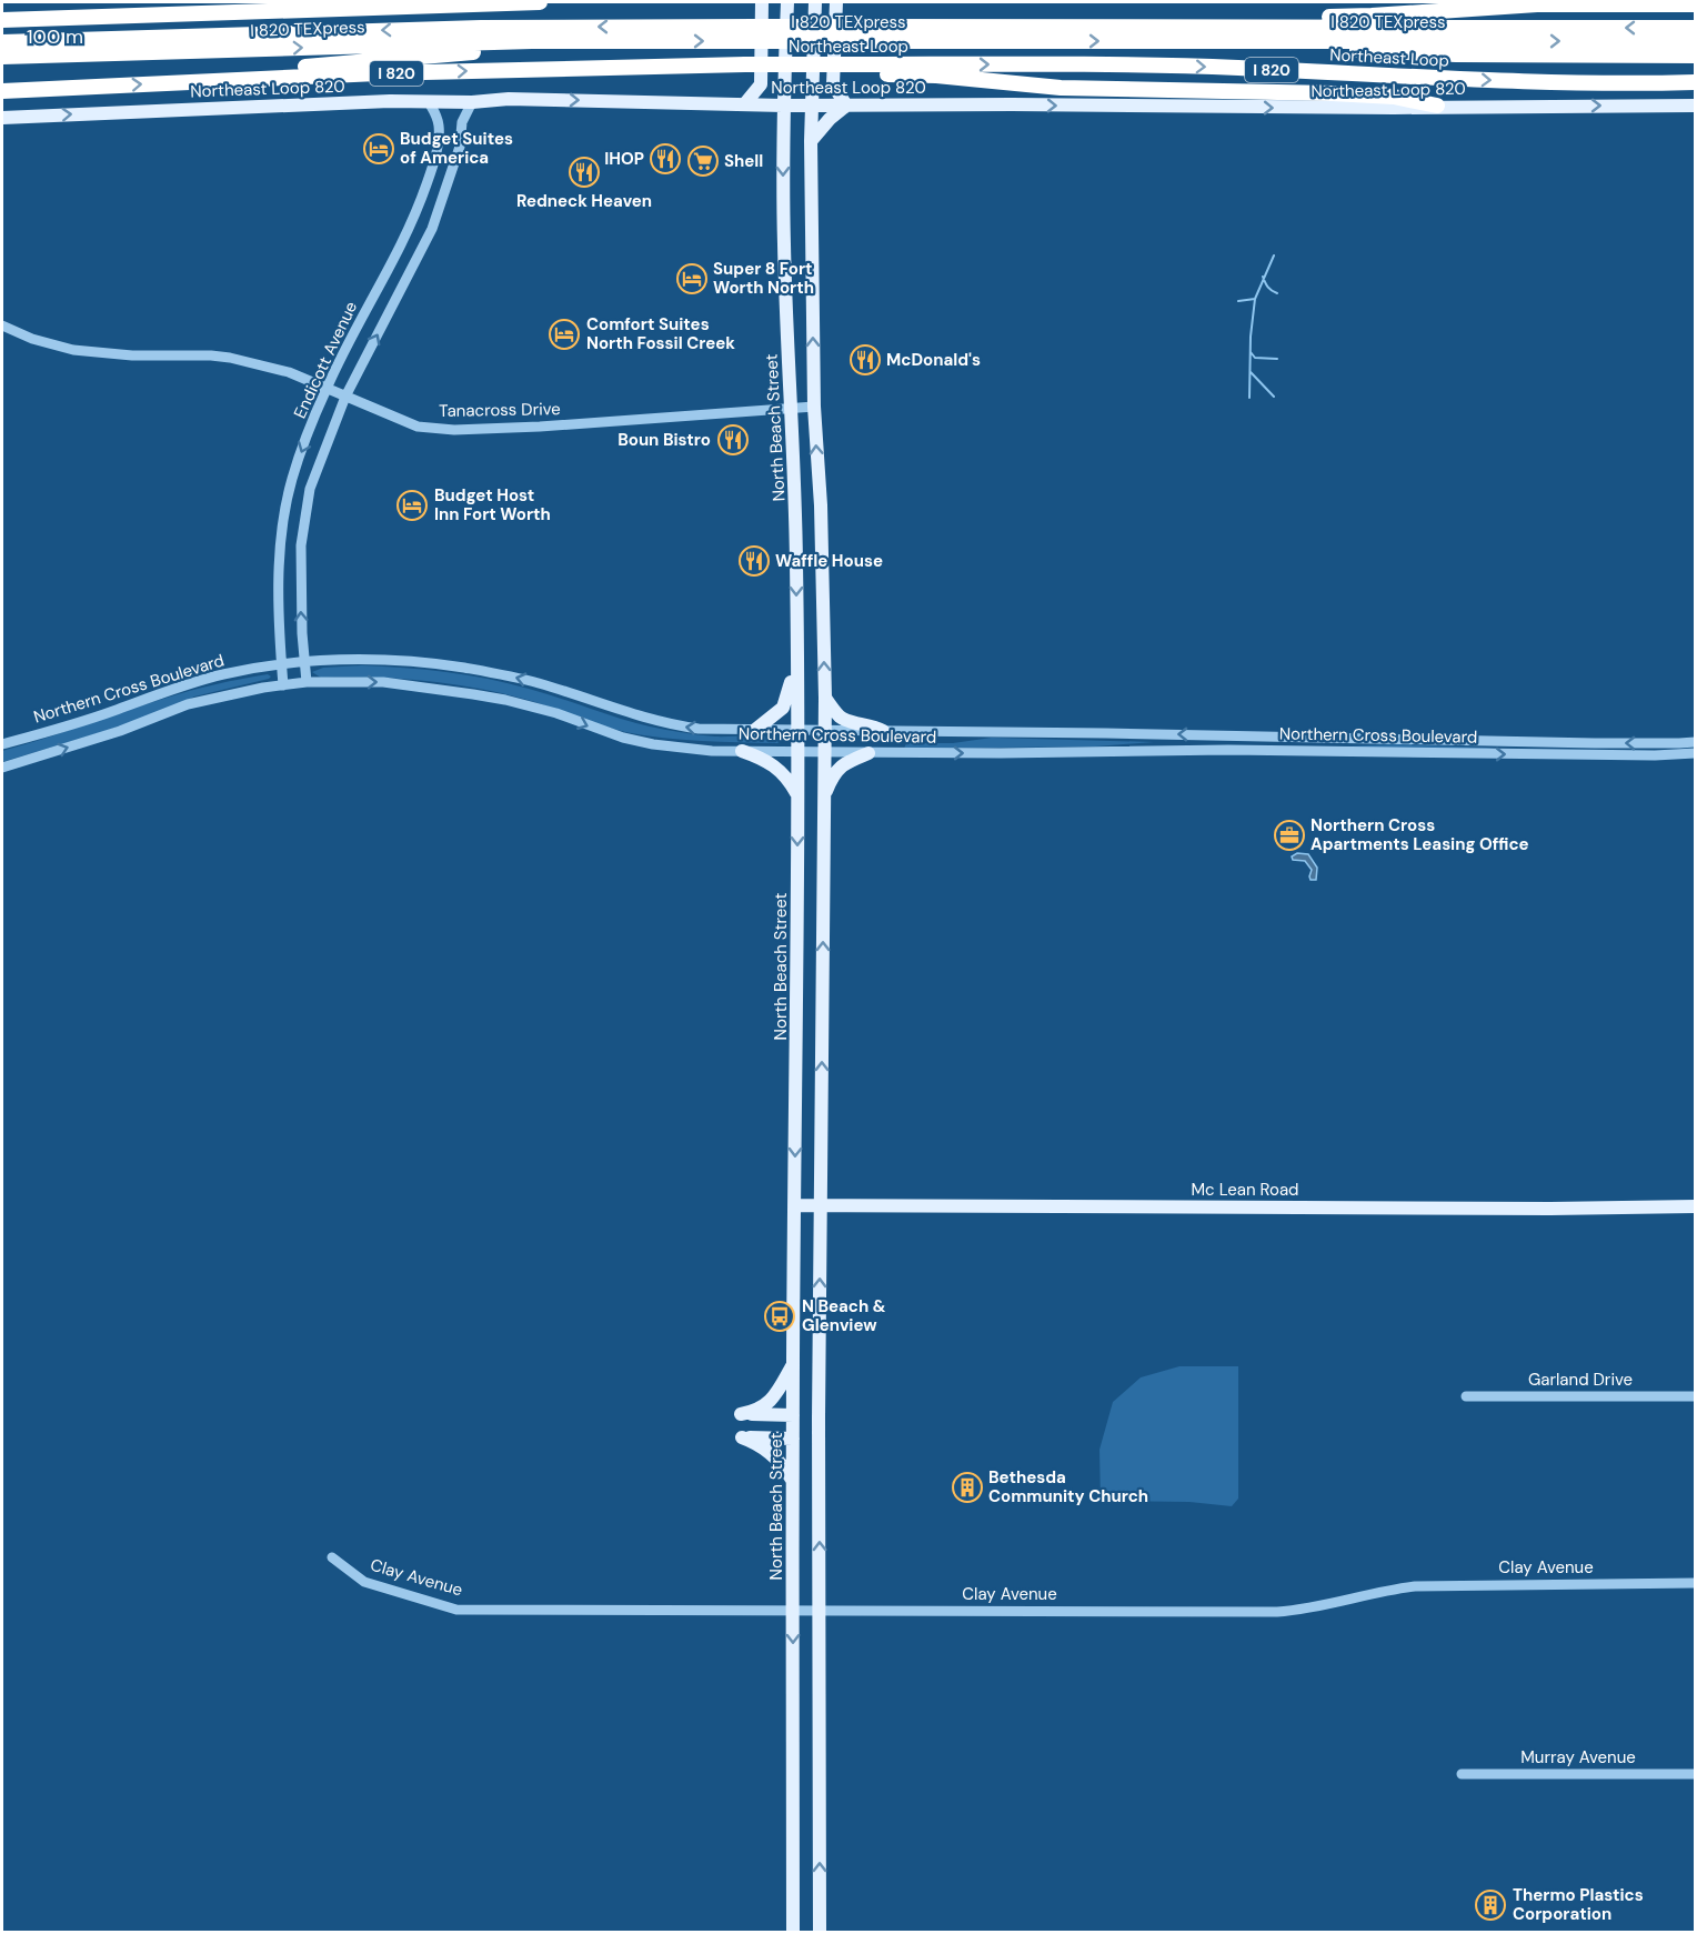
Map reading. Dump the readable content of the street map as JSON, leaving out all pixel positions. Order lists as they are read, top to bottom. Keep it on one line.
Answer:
{"streets":{"highway":["I 820 TEXpress","Northeast Loop","I 820"],"main road":["Northeast Loop 820","North Beach Street","Mc Lean Road"],"street":["Endicott Avenue","Tanacross Drive","Northern Cross Boulevard","Garland Drive","Clay Avenue","Murray Avenue"]},"crossings":[["Northeast Loop 820","Endicott Avenue"],["Northeast Loop 820","North Beach Street"],["Endicott Avenue","Tanacross Drive"],["Endicott Avenue","Northern Cross Boulevard"],["Tanacross Drive","North Beach Street"],["North Beach Street","Northern Cross Boulevard"],["North Beach Street","Mc Lean Road"],["North Beach Street","Clay Avenue"]],"one_way":["Northeast Loop 820"],"places":{"hotel":["Budget Suites of America","Super 8 Fort Worth North","Comfort Suites North Fossil Creek","Budget Host Inn Fort Worth"],"restaurant":["IHOP","Redneck Heaven","McDonald's","Boun Bistro","Waffle House"],"supermarket":["Shell"],"office":["Northern Cross Apartments Leasing Office"],"bus stop":["N Beach & Glenview"],"building":["Bethesda Community Church","Thermo Plastics Corporation"]},"scale_bar":"100 m"}
